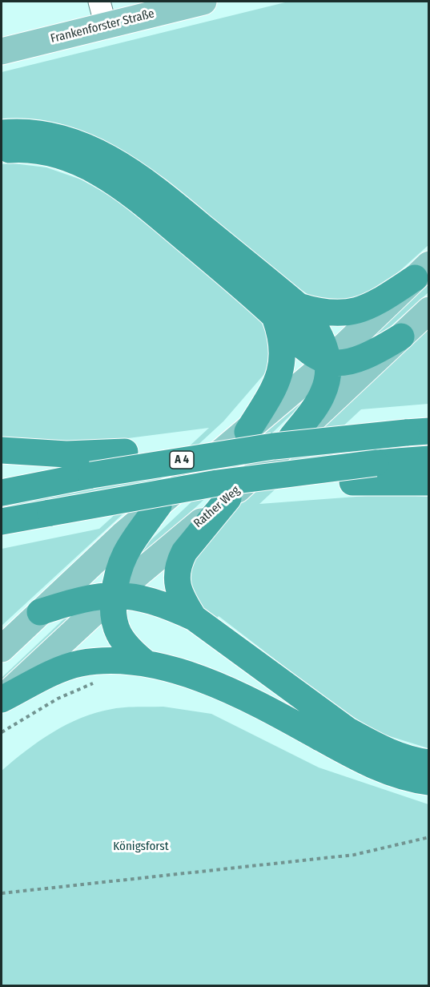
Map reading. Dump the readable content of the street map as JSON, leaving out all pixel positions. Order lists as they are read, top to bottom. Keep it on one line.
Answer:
{"streets":{"highway":["A 4"],"main road":["Frankenforster Straße","Rather Weg"]},"crossings":[["A 4","Rather Weg"]],"parks":["Königsforst"]}
